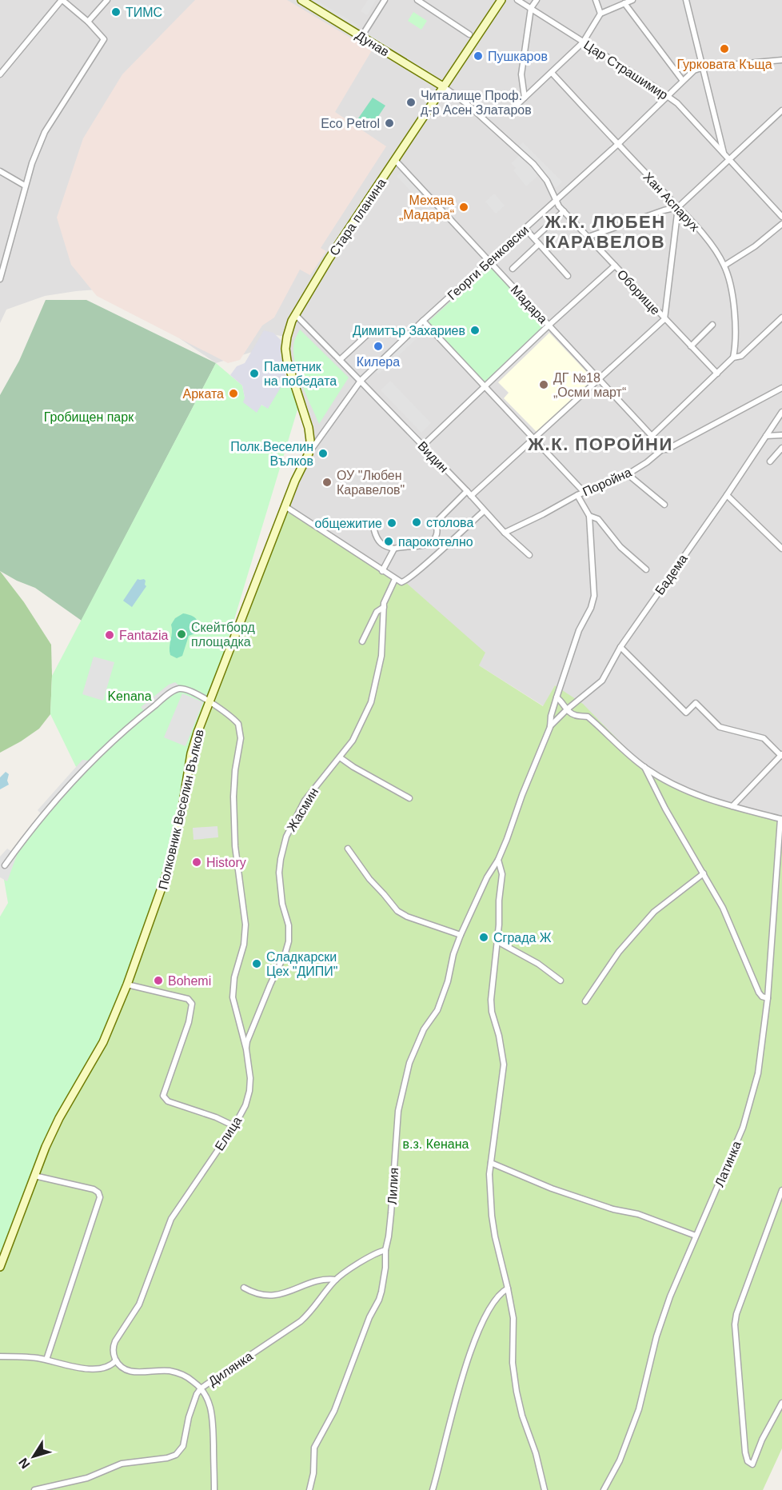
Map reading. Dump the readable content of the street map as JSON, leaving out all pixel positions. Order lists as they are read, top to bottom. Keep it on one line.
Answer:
{"streets":{"main road":["Дунав","Стара планина","Полковник Веселин Вълков"],"street":["Цар Страшимир","Хан Аспарух","Георги Бенковски","Оборище","Мадара","Видин","Поройна","Бадема","Жасмин","Елица","Латинка","Лилия","Дилянка"]},"crossings":[["Дунав","Стара планина"],["Дунав","Оборище"],["Цар Страшимир","Георги Бенковски"],["Хан Аспарух","Георги Бенковски"],["Стара планина","Георги Бенковски"],["Стара планина","Оборище"],["Стара планина","Мадара"],["Стара планина","Видин"],["Стара планина","Полковник Веселин Вълков"],["Георги Бенковски","Оборище"],["Георги Бенковски","Мадара"],["Георги Бенковски","Видин"],["Георги Бенковски","Полковник Веселин Вълков"],["Мадара","Поройна"],["Видин","Поройна"],["Бадема","Лилия"],["Полковник Веселин Вълков","Елица"],["Жасмин","Елица"],["Лилия","Дилянка"]],"districts":["Ж.К. ЛЮБЕН КАРАВЕЛОВ","Ж.К. ПОРОЙНИ"],"parks":["Гробищен парк","Kenana","в.з. Кенана"],"places":["ТИМС","Гурковата Къща","Пушкаров","Читалище Проф. д-р Асен Златаров","Eco Petrol","Механа „Мадара“","Димитър Захариев","Килера","Паметник на победата","ДГ №18 „Осми март“","Арката","Полк.Веселин Вълков","ОУ \"Любен Каравелов\"","столова","общежитие","парокотелно","Скейтборд площадка","Fantazia","History","Сграда Ж","Сладкарски Цех \"ДИПИ\"","Bohemi"],"north":"bottom left"}
